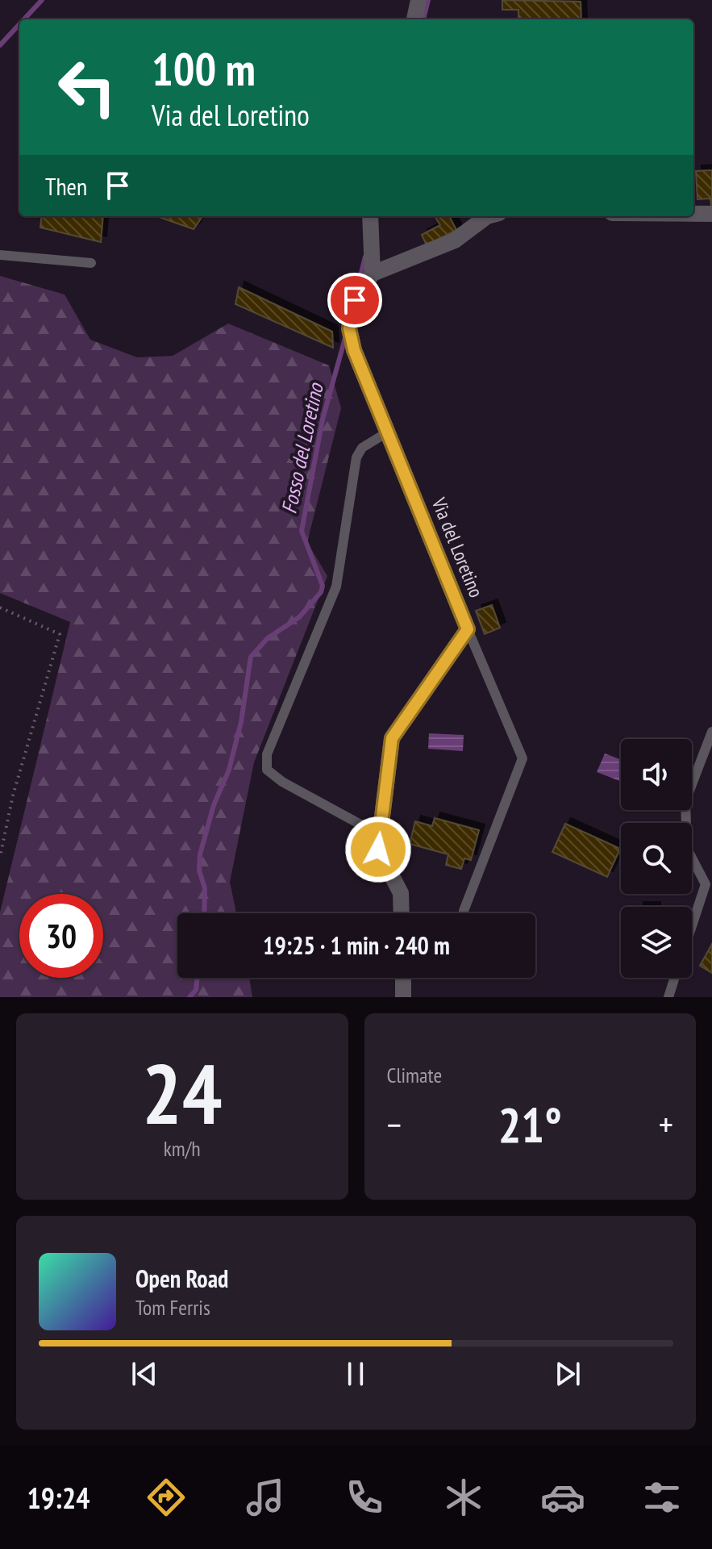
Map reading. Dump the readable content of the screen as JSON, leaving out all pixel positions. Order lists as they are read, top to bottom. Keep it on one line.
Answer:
{"streets":{"street":["Via del Loretino"]},"water":["Fosso del Loretino"],"page":{"turn":["100 m","Via del Loretino"],"then":"Then","limit":"30","trip":"19:25 · 1 min · 240 m","tile":[["24","km/h"],"Climate"],"heat":["−","21°","+"],"song":["Open Road","Tom Ferris"],"tabs":"19:24"}}
